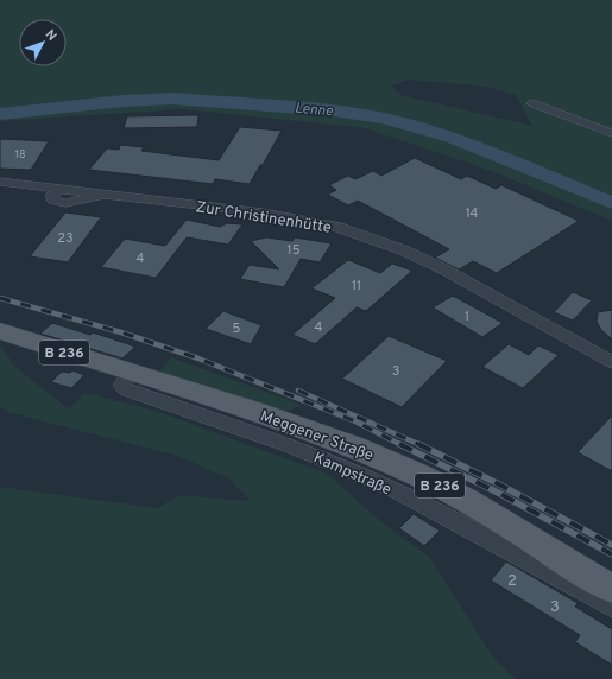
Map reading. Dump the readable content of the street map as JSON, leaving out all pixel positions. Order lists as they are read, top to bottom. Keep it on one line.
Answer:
{"streets":{"main road":["B 236","Meggener Straße"],"street":["Zur Christinenhütte","Kampstraße"]},"crossings":[["Meggener Straße","Kampstraße"]],"water":["Lenne"],"house_numbers":["18","14","23","15","4","11","1","4","5","3","2","3"],"north":"top right"}
